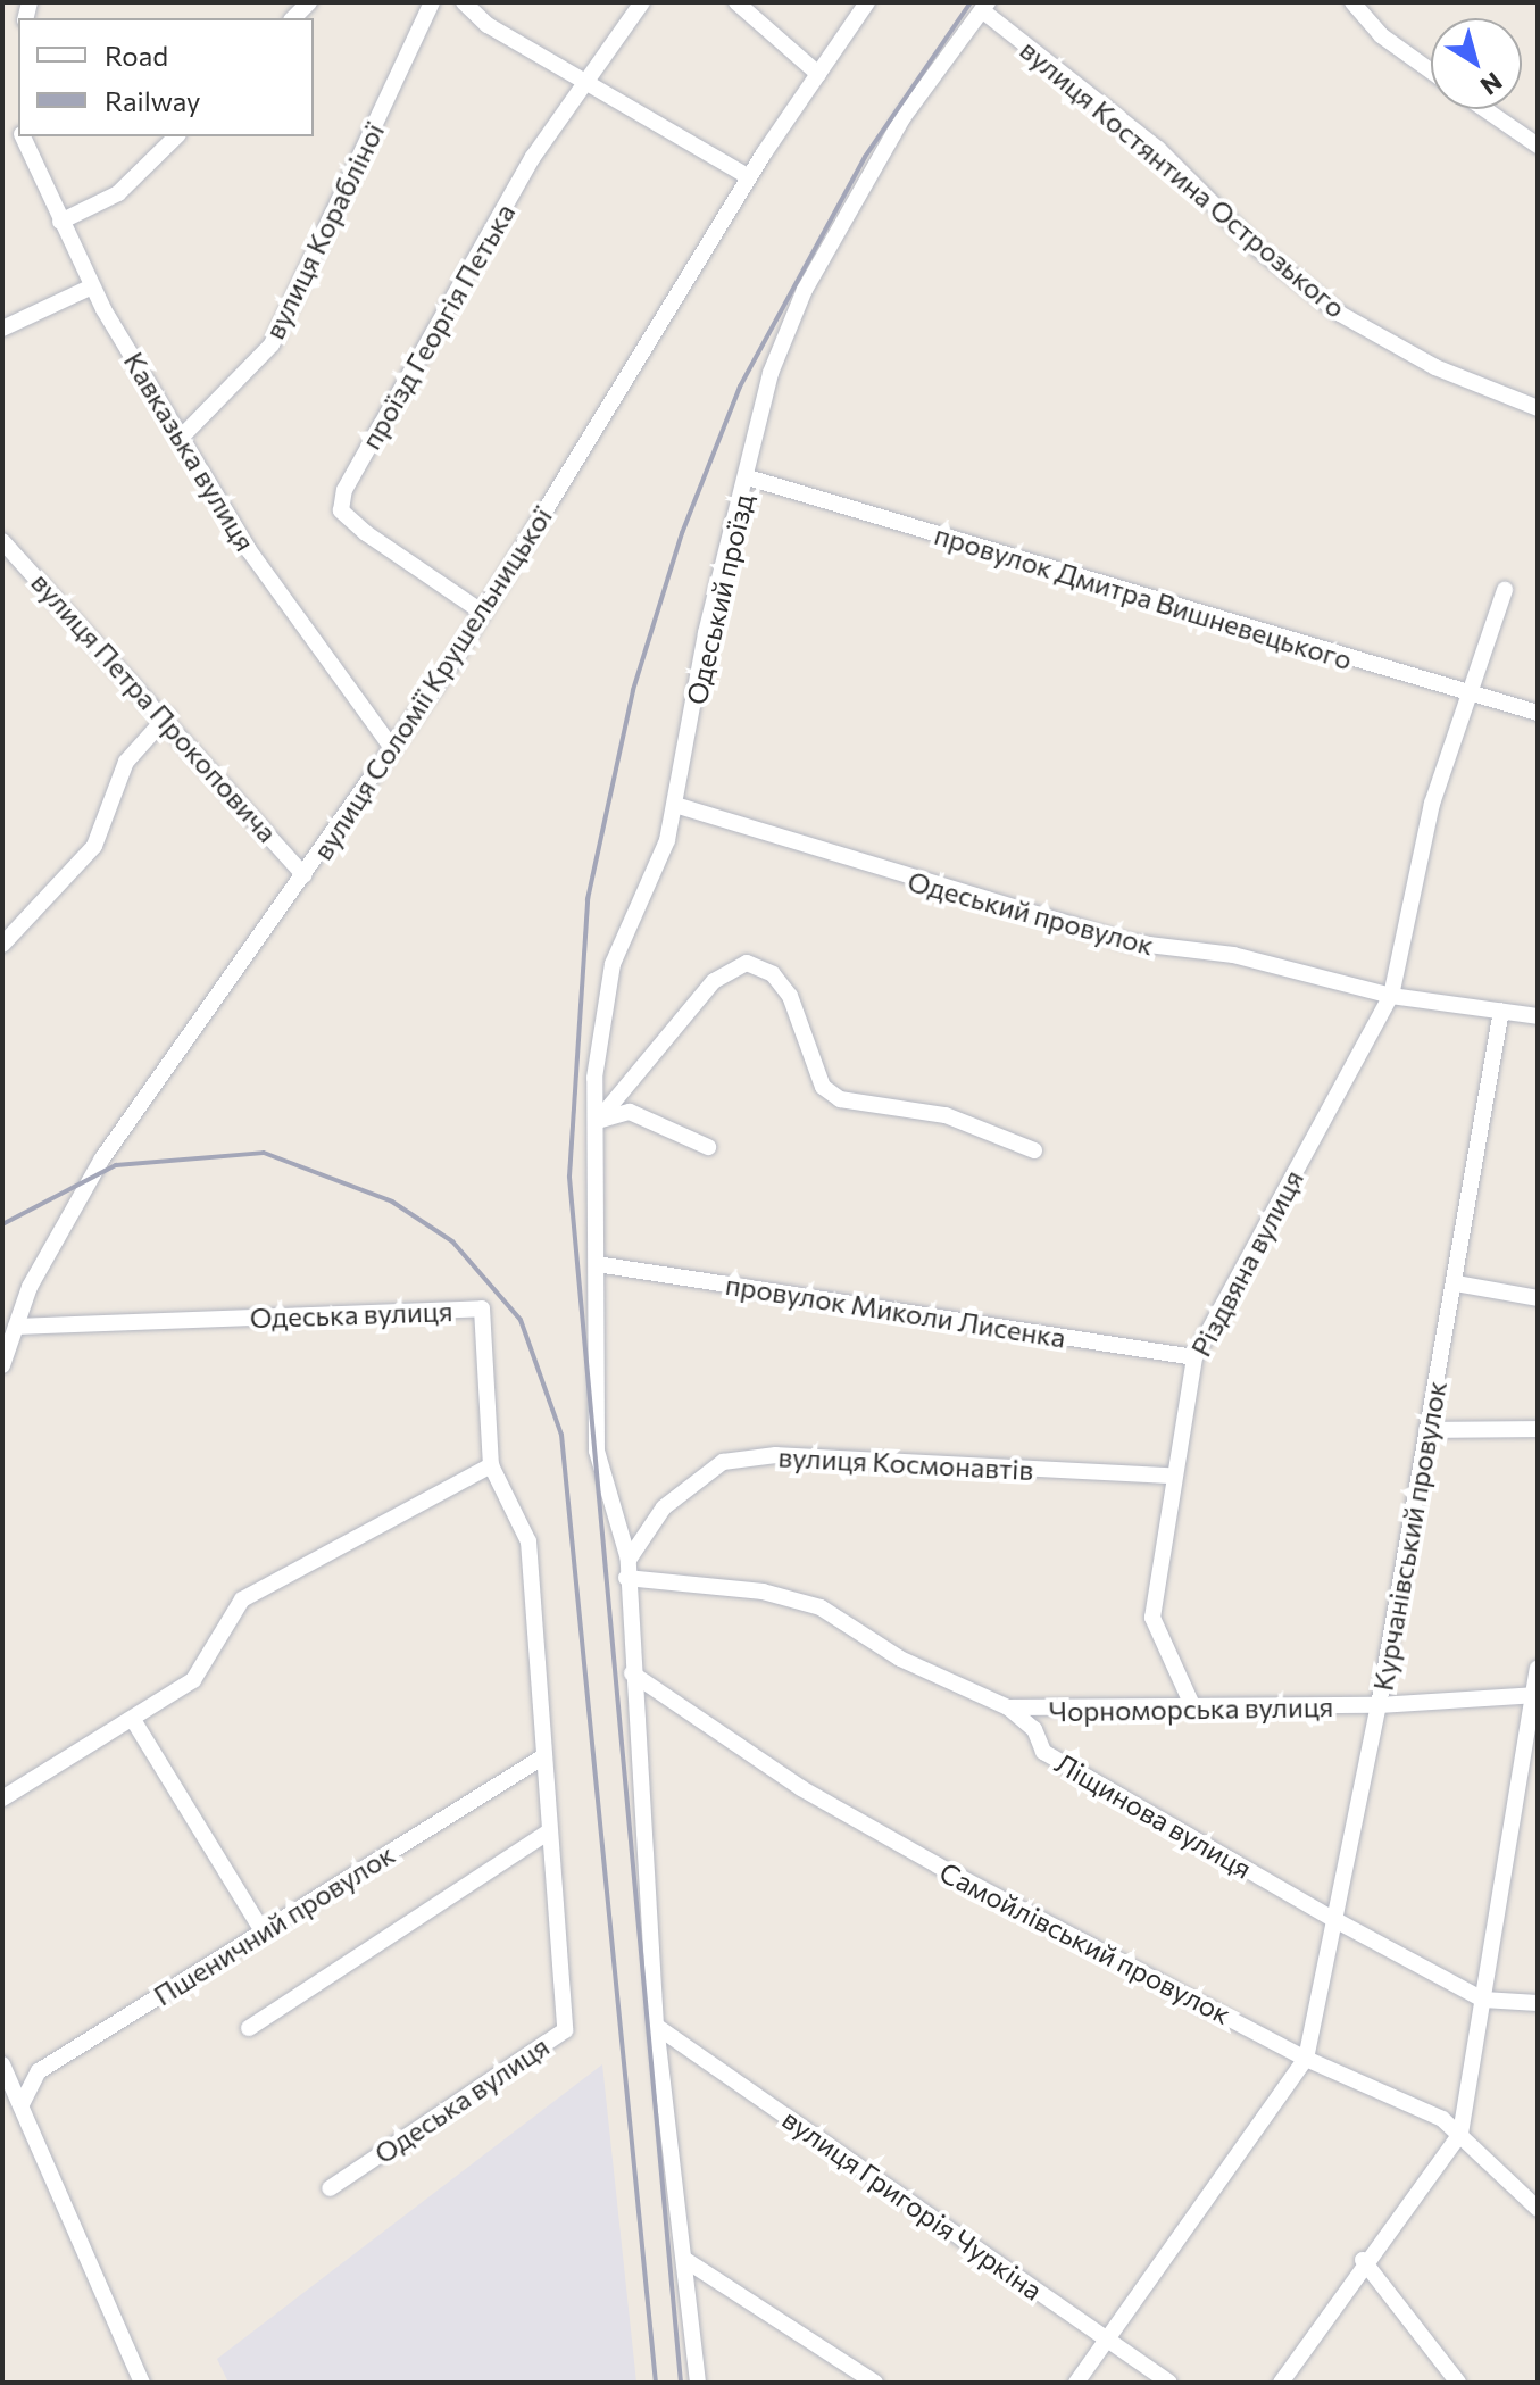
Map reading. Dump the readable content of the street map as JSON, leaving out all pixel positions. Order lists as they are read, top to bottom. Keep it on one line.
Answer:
{"streets":{"street":["вулиця Костянтина Острозького","вулиця Корабліної","проїзд Георгія Петька","Кавказька вулиця","провулок Дмитра Вишневецького","Одеський проїзд","вулиця Соломії Крушельницької","вулиця Петра Прокоповича","Одеський провулок","Різдвяна вулиця","провулок Миколи Лисенка","Одеська вулиця","вулиця Космонавтів","Курчанівський провулок","Чорноморська вулиця","Ліщинова вулиця","Пшеничний провулок","Самойлівський провулок","вулиця Григорія Чуркіна"]},"crossings":[["вулиця Костянтина Острозького","Одеський проїзд"],["вулиця Корабліної","Кавказька вулиця"],["проїзд Георгія Петька","вулиця Соломії Крушельницької"],["Кавказька вулиця","вулиця Соломії Крушельницької"],["провулок Дмитра Вишневецького","Одеський проїзд"],["провулок Дмитра Вишневецького","Різдвяна вулиця"],["Одеський проїзд","Одеський провулок"],["Одеський проїзд","провулок Миколи Лисенка"],["Одеський проїзд","вулиця Космонавтів"],["Одеський проїзд","Ліщинова вулиця"],["Одеський проїзд","Самойлівський провулок"],["Одеський проїзд","вулиця Григорія Чуркіна"],["вулиця Соломії Крушельницької","вулиця Петра Прокоповича"],["вулиця Соломії Крушельницької","Одеська вулиця"],["Одеський провулок","Різдвяна вулиця"],["Різдвяна вулиця","провулок Миколи Лисенка"],["Різдвяна вулиця","вулиця Космонавтів"],["Різдвяна вулиця","Чорноморська вулиця"],["Одеська вулиця","Пшеничний провулок"],["вулиця Космонавтів","Ліщинова вулиця"],["Курчанівський провулок","Чорноморська вулиця"],["Курчанівський провулок","Ліщинова вулиця"],["Курчанівський провулок","Самойлівський провулок"],["Чорноморська вулиця","Ліщинова вулиця"]],"legend":["Road","Railway"],"north":"bottom right"}
